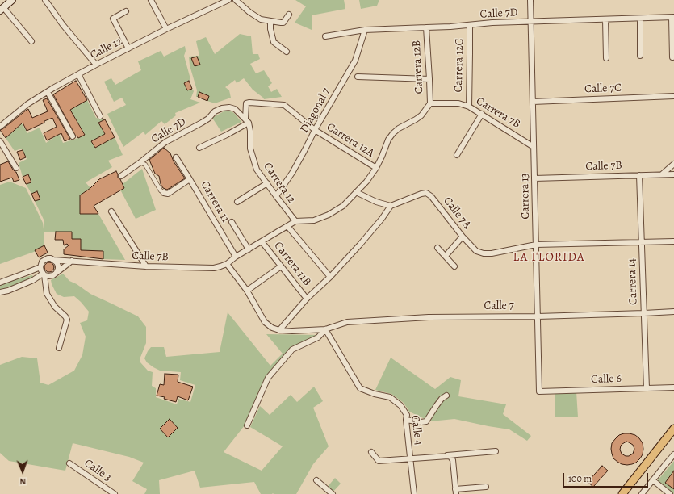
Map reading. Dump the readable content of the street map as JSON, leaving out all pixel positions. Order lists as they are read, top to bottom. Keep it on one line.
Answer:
{"streets":{"street":["Calle 7D","Calle 12","Carrera 12C","Carrera 12B","Calle 7C","Diagonal 7","Carrera 7B","Carrera 12A","Calle 7B","Carrera 12","Carrera 13","Carrera 11","Calle 7A","Carrera 11B","Carrera 14","Calle 7","Calle 6","Calle 4","Calle 3"]},"crossings":[["Calle 7D","Carrera 12C"],["Calle 7D","Carrera 12B"],["Calle 7D","Diagonal 7"],["Calle 7D","Carrera 12"],["Calle 7D","Carrera 13"],["Carrera 12C","Carrera 7B"],["Carrera 12B","Carrera 7B"],["Carrera 12B","Carrera 12A"],["Carrera 12B","Calle 7B"],["Carrera 12B","Carrera 12"],["Calle 7C","Carrera 13"],["Diagonal 7","Carrera 12A"],["Diagonal 7","Carrera 12"],["Carrera 7B","Carrera 13"],["Carrera 12A","Carrera 12"],["Calle 7B","Carrera 12"],["Calle 7B","Carrera 13"],["Calle 7B","Carrera 11"],["Calle 7B","Carrera 11B"],["Calle 7B","Carrera 14"],["Carrera 13","Calle 7A"],["Carrera 13","Calle 7"],["Carrera 13","Calle 6"],["Calle 7A","Carrera 14"],["Carrera 14","Calle 7"],["Carrera 14","Calle 6"],["Calle 7","Calle 4"]],"districts":["LA FLORIDA"],"scale_bar":"100 m","north":"bottom"}
